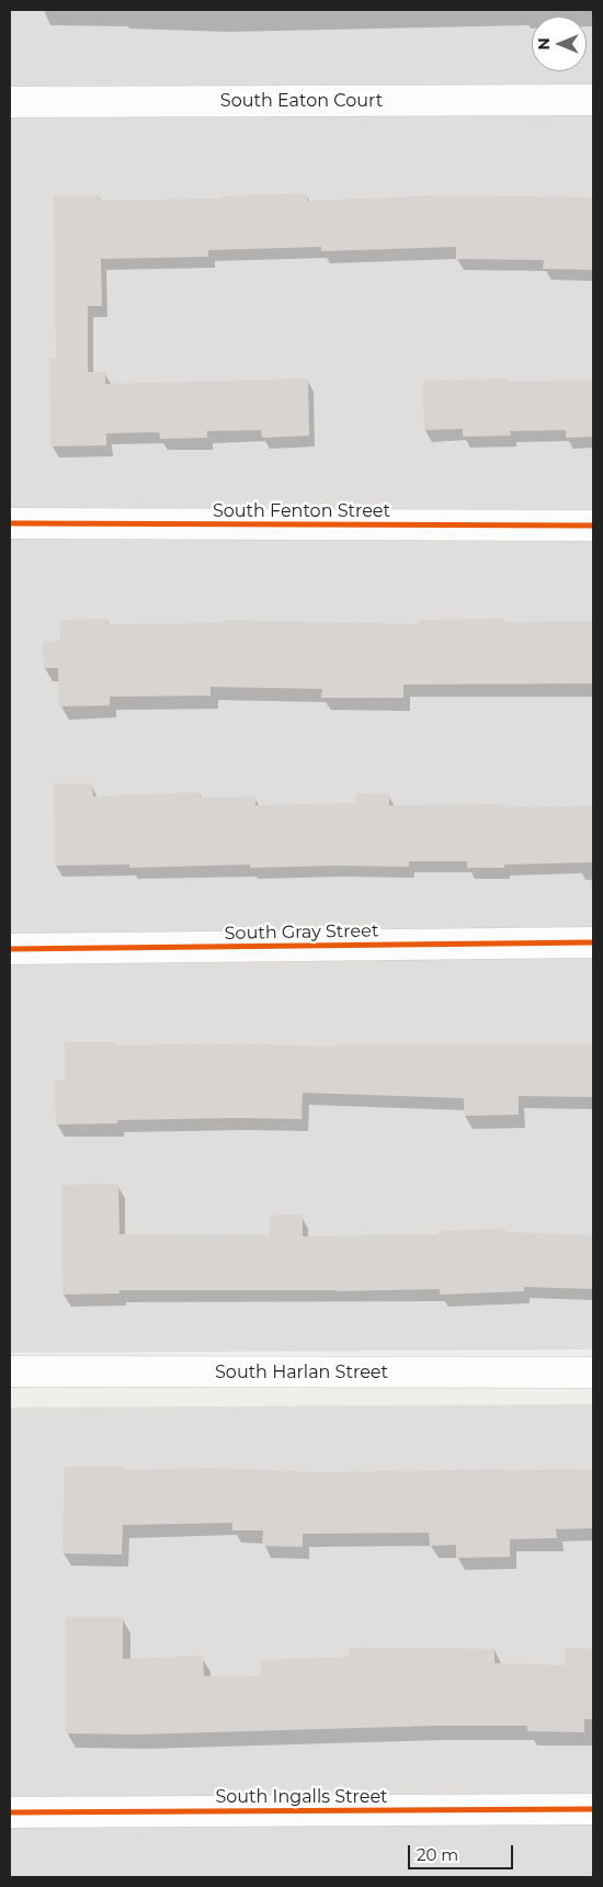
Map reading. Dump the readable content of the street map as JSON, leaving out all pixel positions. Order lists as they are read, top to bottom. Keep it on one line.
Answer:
{"streets":{"street":["South Eaton Court","South Fenton Street","South Gray Street","South Harlan Street","South Ingalls Street"]},"scale_bar":"20 m","north":"left"}
